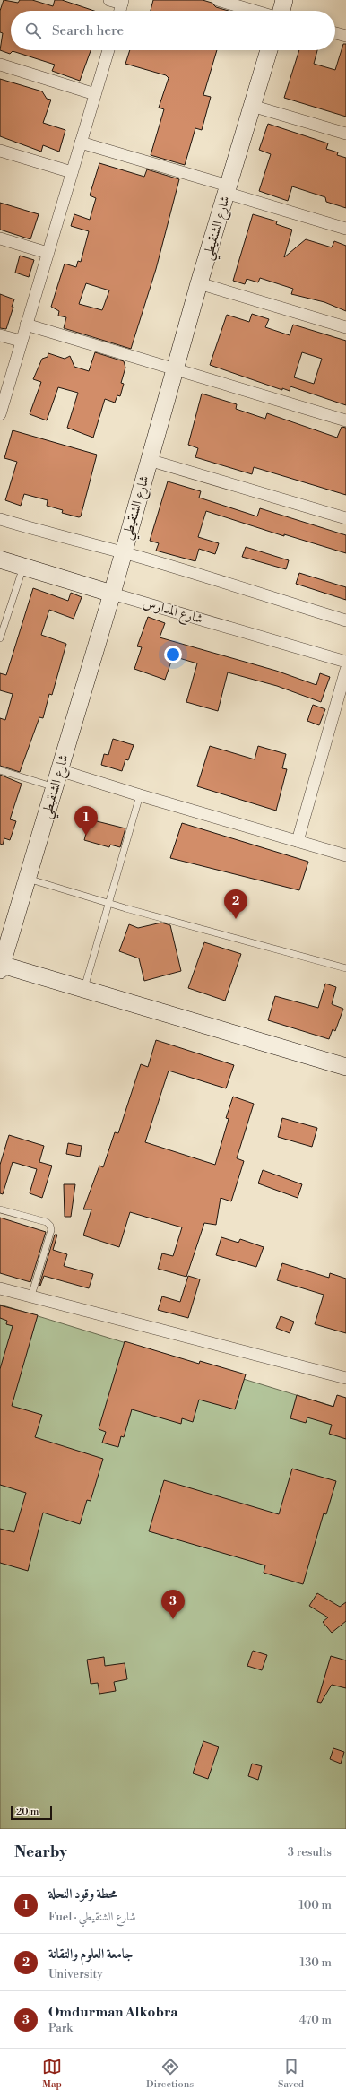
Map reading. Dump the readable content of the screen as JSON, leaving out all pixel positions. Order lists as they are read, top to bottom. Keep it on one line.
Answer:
{"streets":{"street":["شارع الشنقيطي","شارع المدارس"]},"crossings":[["شارع الشنقيطي","شارع المدارس"]],"scale_bar":"20 m","page":{"search":"Search here","pins":["1","2","3"],"scale":"20 m","heading":["Nearby","3 results"],"list":[{"mark":"1","name":"محطة وقود النحلة","note":"Fuel · شارع الشنقيطي","value":"100 m"},{"mark":"2","name":"جامعة العلوم والتقانة","note":"University","value":"130 m"},{"mark":"3","name":"Omdurman Alkobra","note":"Park","value":"470 m"}],"nav":["Map","Directions","Saved"]}}
